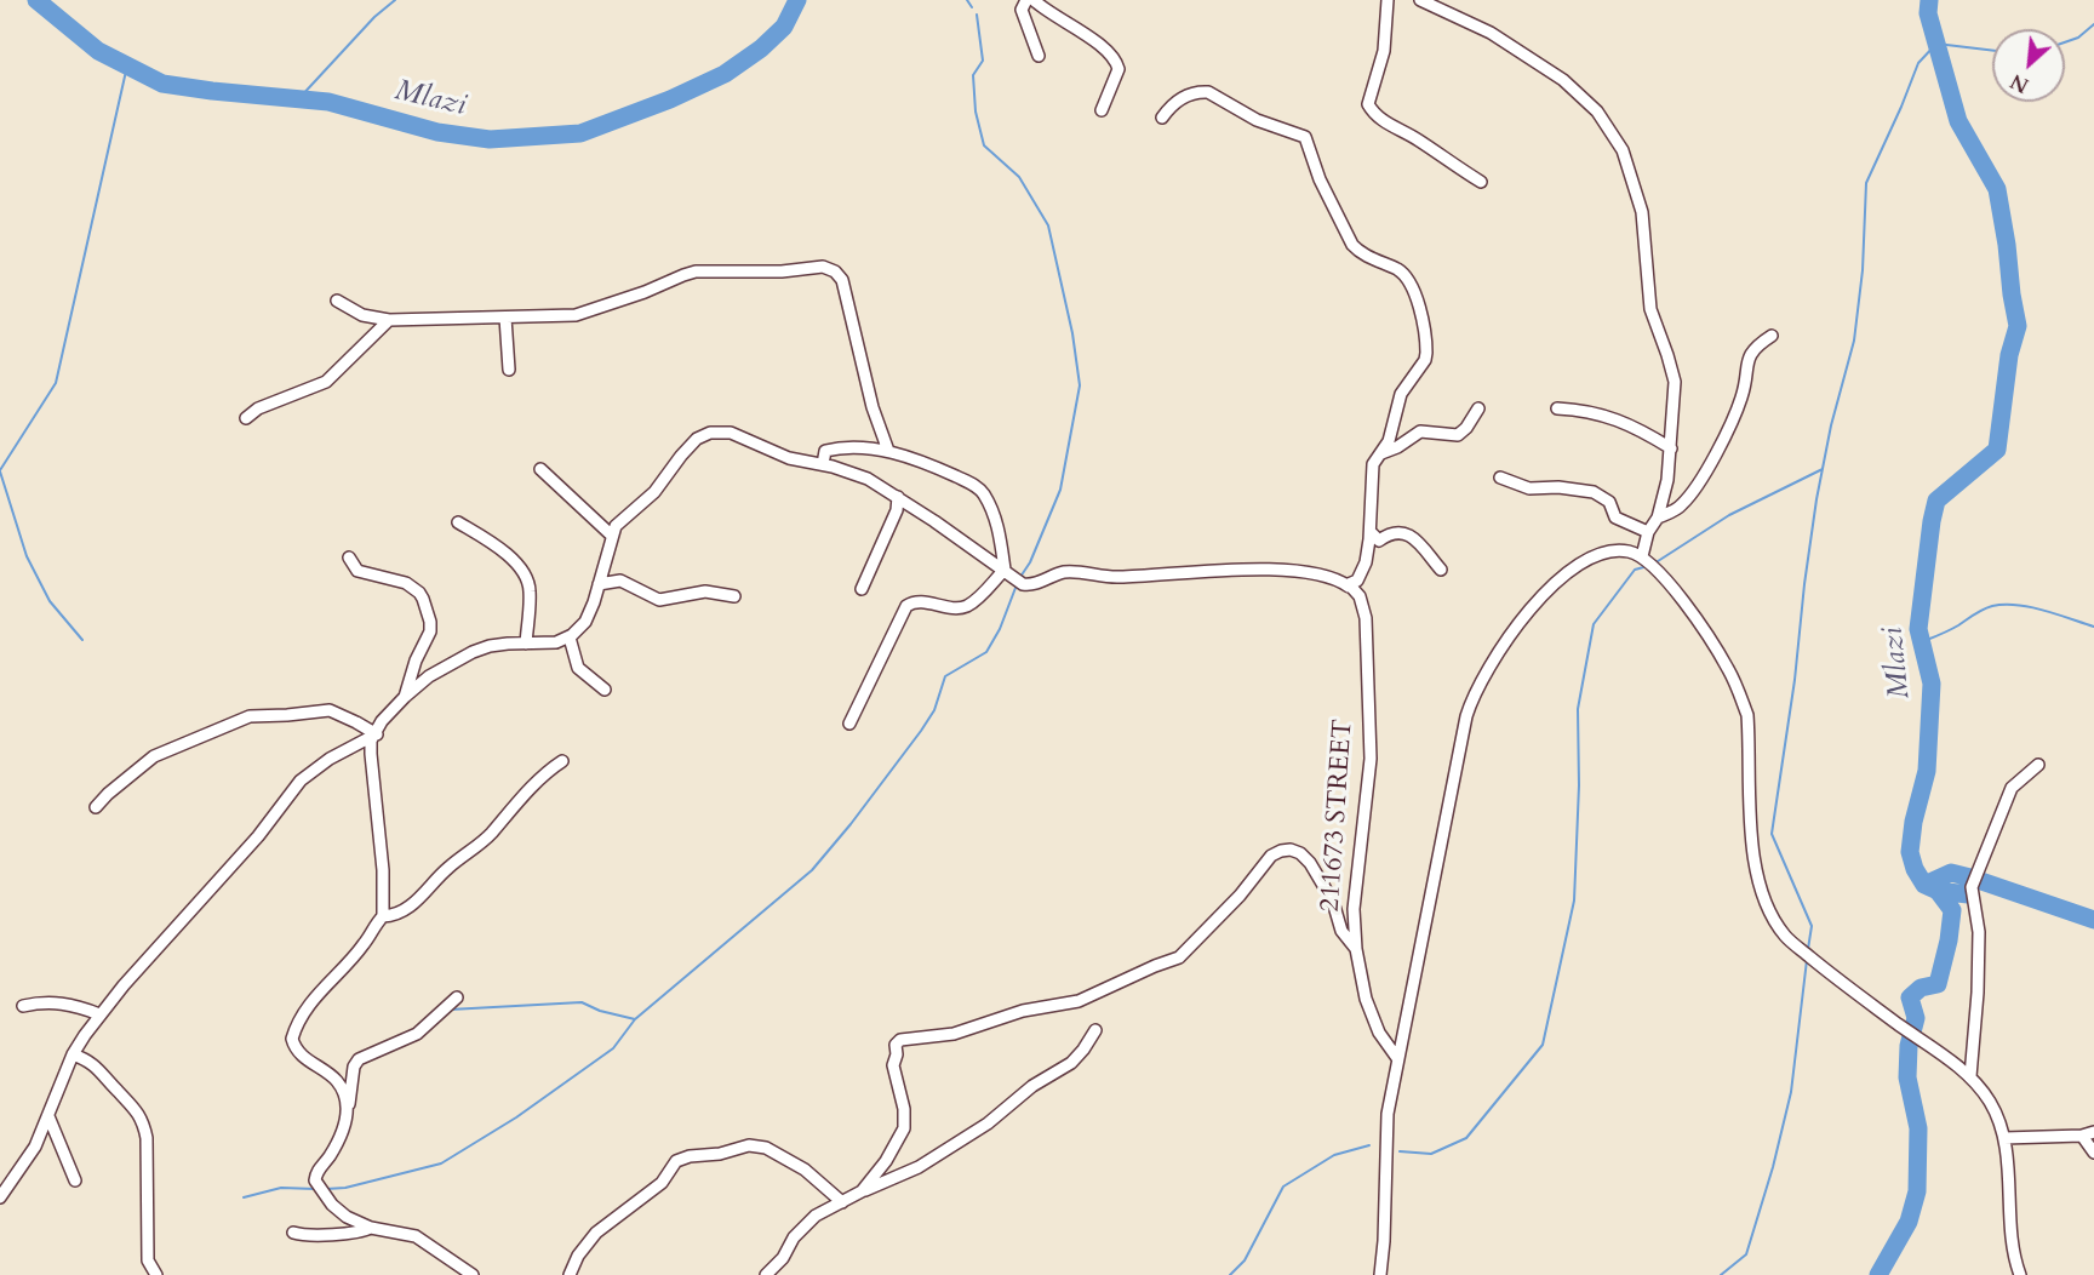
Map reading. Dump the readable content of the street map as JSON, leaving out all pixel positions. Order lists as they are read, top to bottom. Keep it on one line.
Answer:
{"streets":{"street":["211673 STREET"]},"water":["Mlazi"],"north":"bottom left"}
